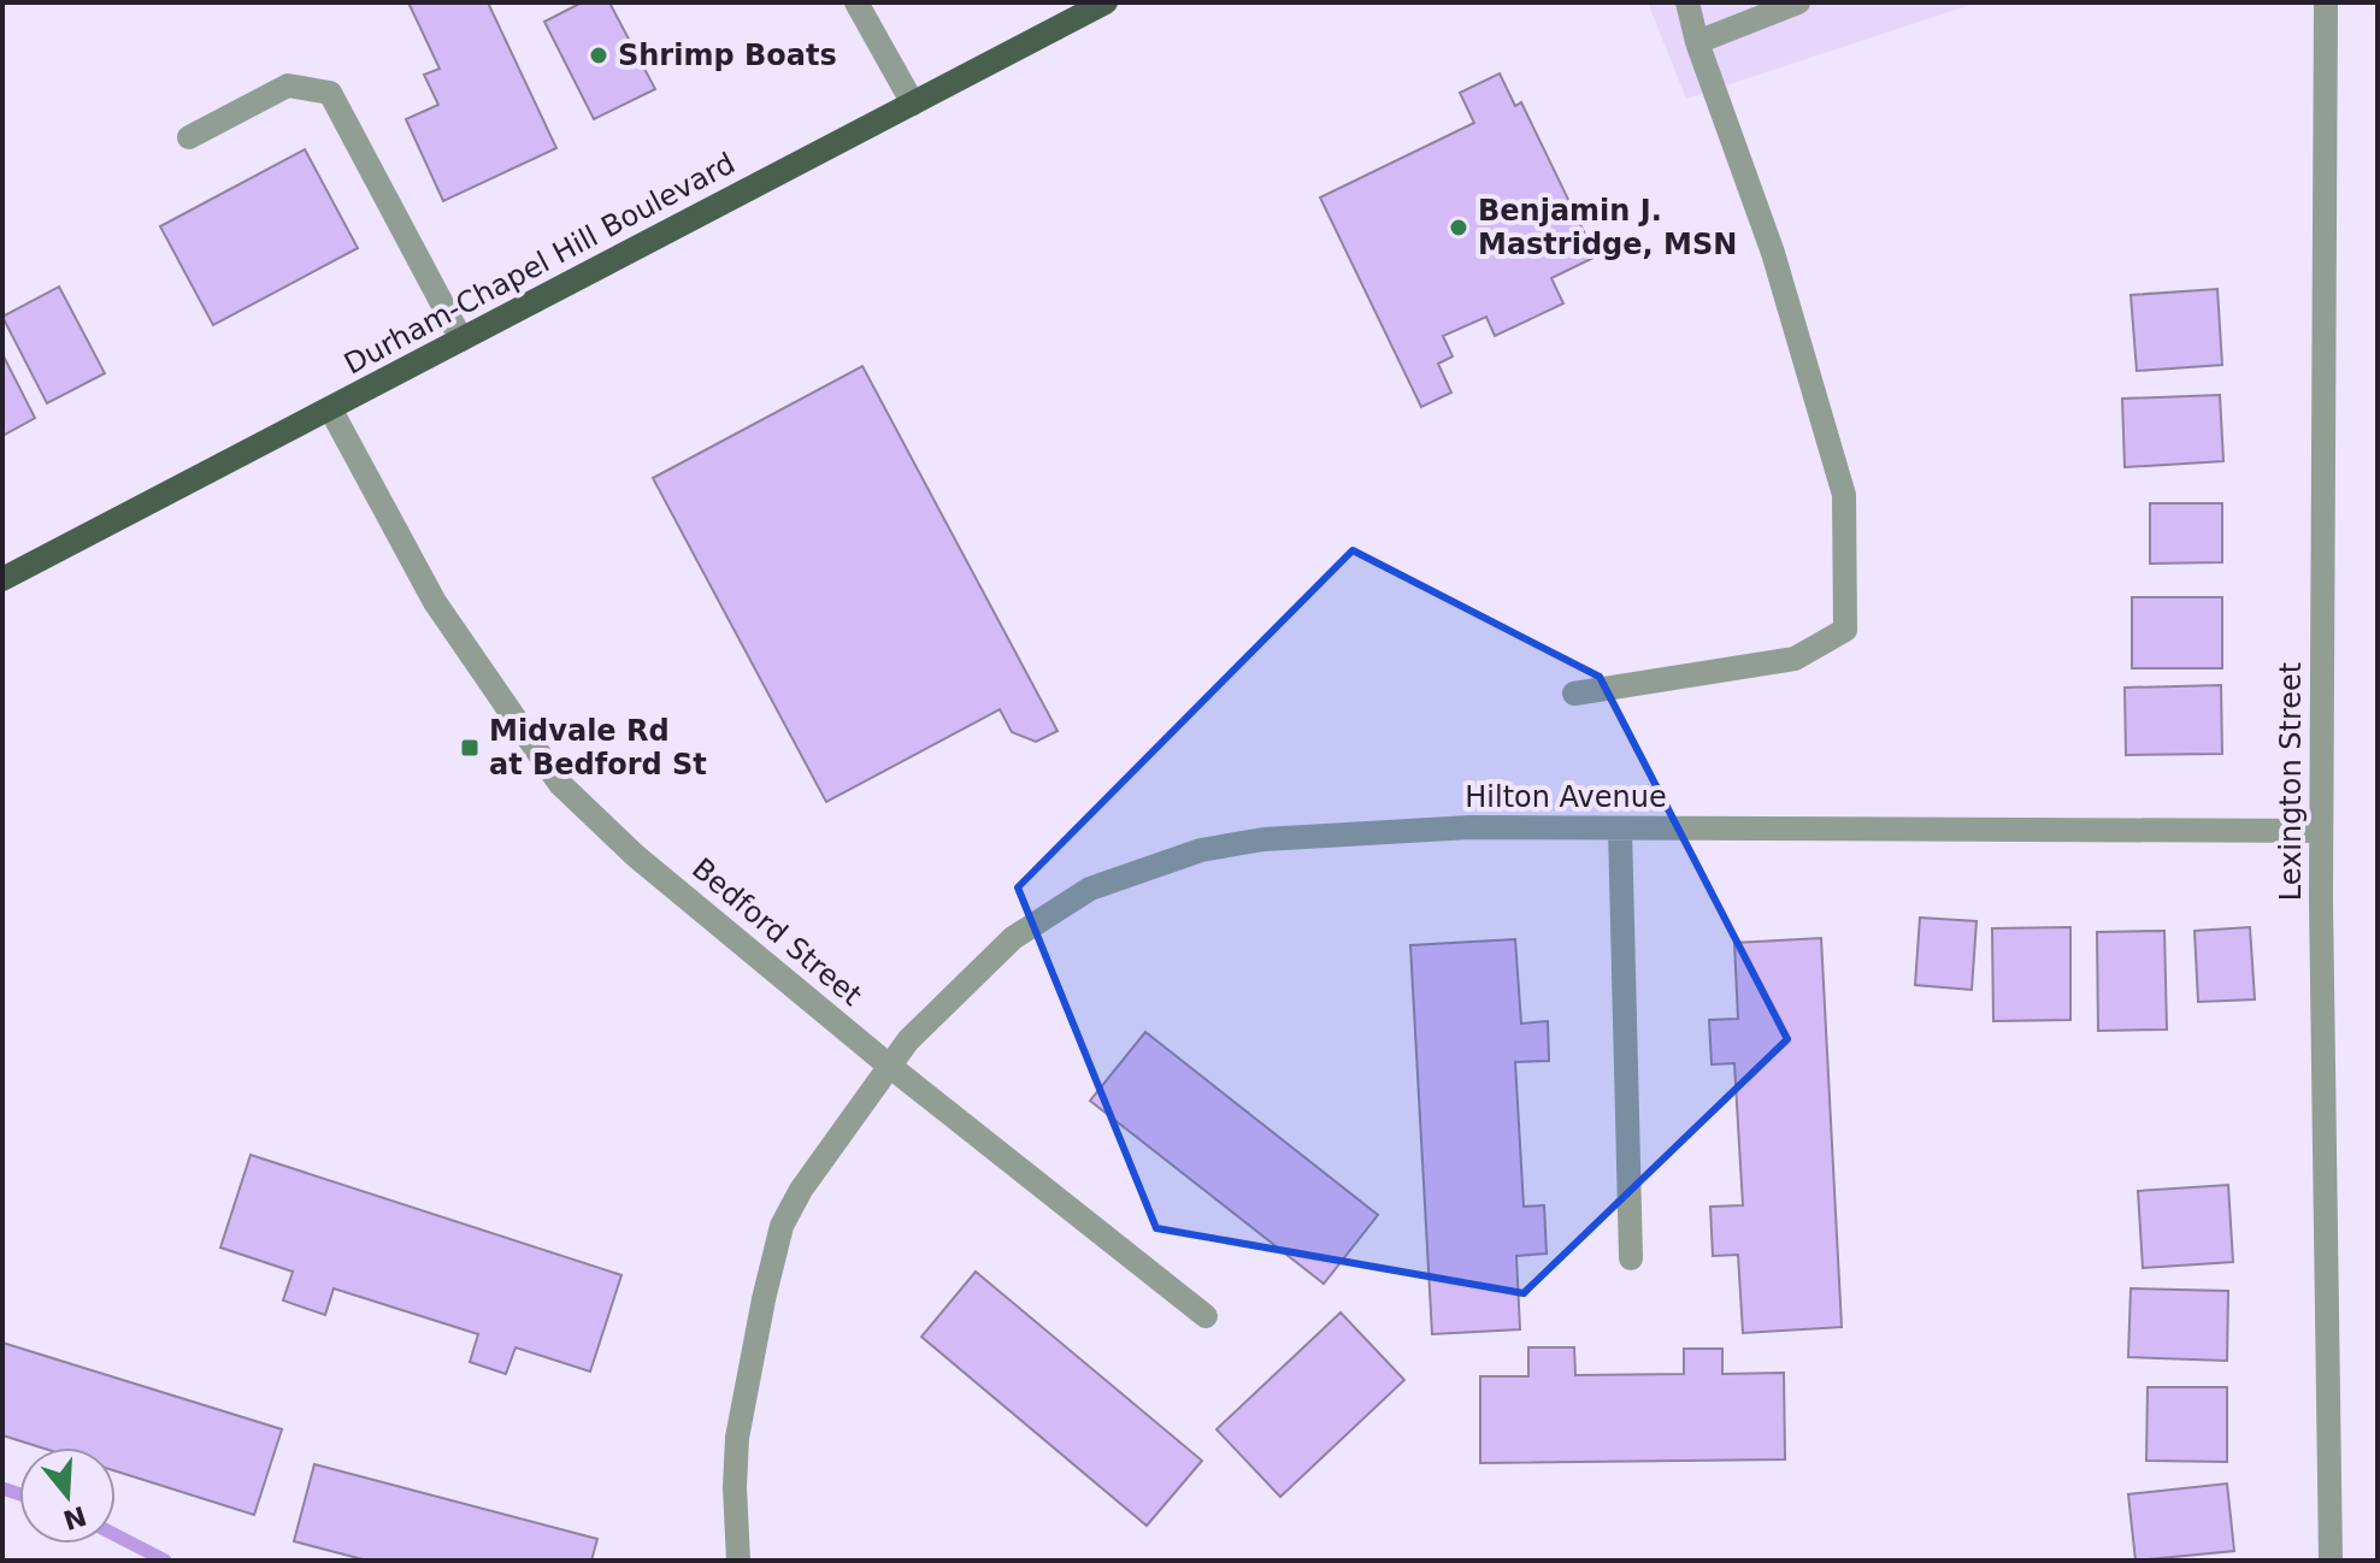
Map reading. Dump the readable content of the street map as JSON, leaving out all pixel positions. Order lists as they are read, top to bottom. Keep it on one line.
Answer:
{"streets":{"main road":["Durham-Chapel Hill Boulevard"],"street":["Lexington Street","Hilton Avenue","Bedford Street"]},"crossings":[["Durham-Chapel Hill Boulevard","Bedford Street"],["Lexington Street","Hilton Avenue"],["Hilton Avenue","Bedford Street"]],"places":{"other":["Shrimp Boats","Benjamin J. Mastridge, MSN"],"transit":["Midvale Rd at Bedford St"]},"north":"bottom"}
